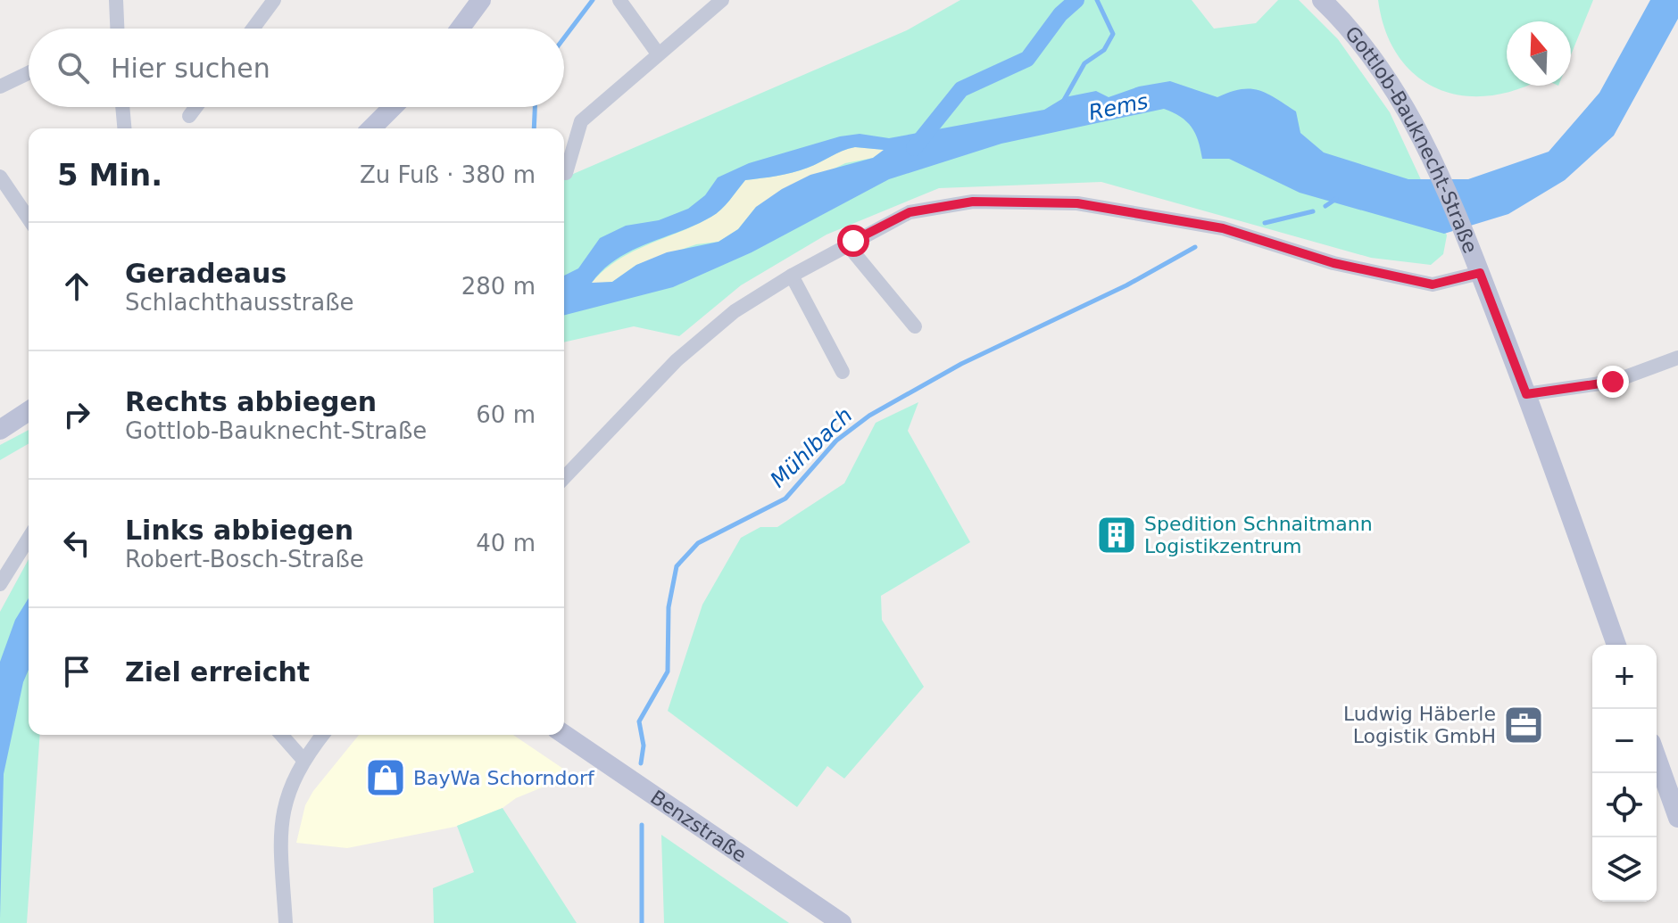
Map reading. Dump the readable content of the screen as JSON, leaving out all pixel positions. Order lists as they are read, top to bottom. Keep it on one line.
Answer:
{"streets":{"street":["Gottlob-Bauknecht-Straße","Benzstraße"]},"water":["Rems","Mühlbach"],"places":{"building":["Spedition Schnaitmann Logistikzentrum"],"office":["Ludwig Häberle Logistik GmbH"],"shop":["BayWa Schorndorf"]},"north":"top","page":{"search":"Hier suchen","heading":["5 Min.","Zu Fuß · 380 m"],"list":[["Geradeaus","Schlachthausstraße","280 m"],["Rechts abbiegen","Gottlob-Bauknecht-Straße","60 m"],["Links abbiegen","Robert-Bosch-Straße","40 m"],"Ziel erreicht"],"map_buttons":["+","−"]}}
